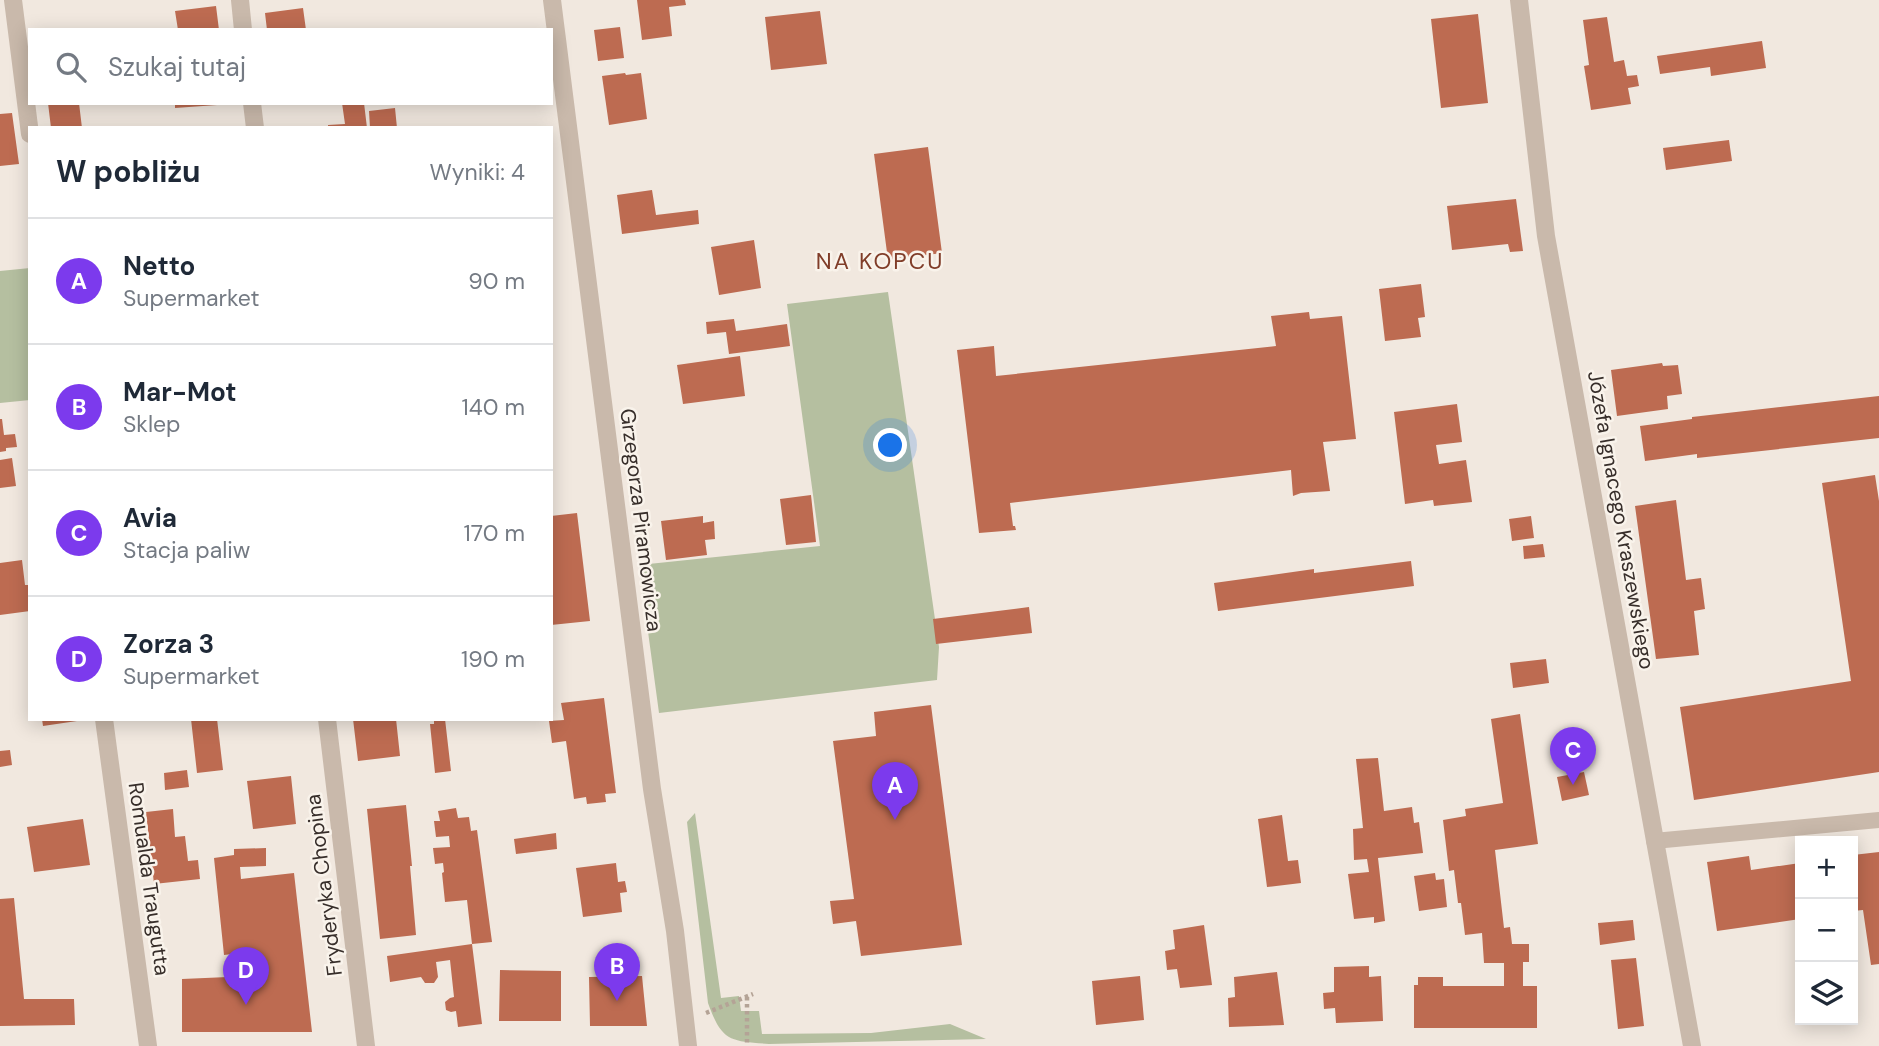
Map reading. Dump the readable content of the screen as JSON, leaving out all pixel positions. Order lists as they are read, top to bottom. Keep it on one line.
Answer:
{"streets":{"street":["Grzegorza Piramowicza","Józefa Ignacego Kraszewskiego","Romualda Traugutta","Fryderyka Chopina"]},"districts":["NA KOPCU"],"page":{"search":"Szukaj tutaj","heading":["W pobliżu","Wyniki: 4"],"list":[{"mark":"A","name":"Netto","note":"Supermarket","value":"90 m"},{"mark":"B","name":"Mar-Mot","note":"Sklep","value":"140 m"},{"mark":"C","name":"Avia","note":"Stacja paliw","value":"170 m"},{"mark":"D","name":"Zorza 3","note":"Supermarket","value":"190 m"}],"pins":["C","A","B","D"],"map_buttons":["+","−"]}}
